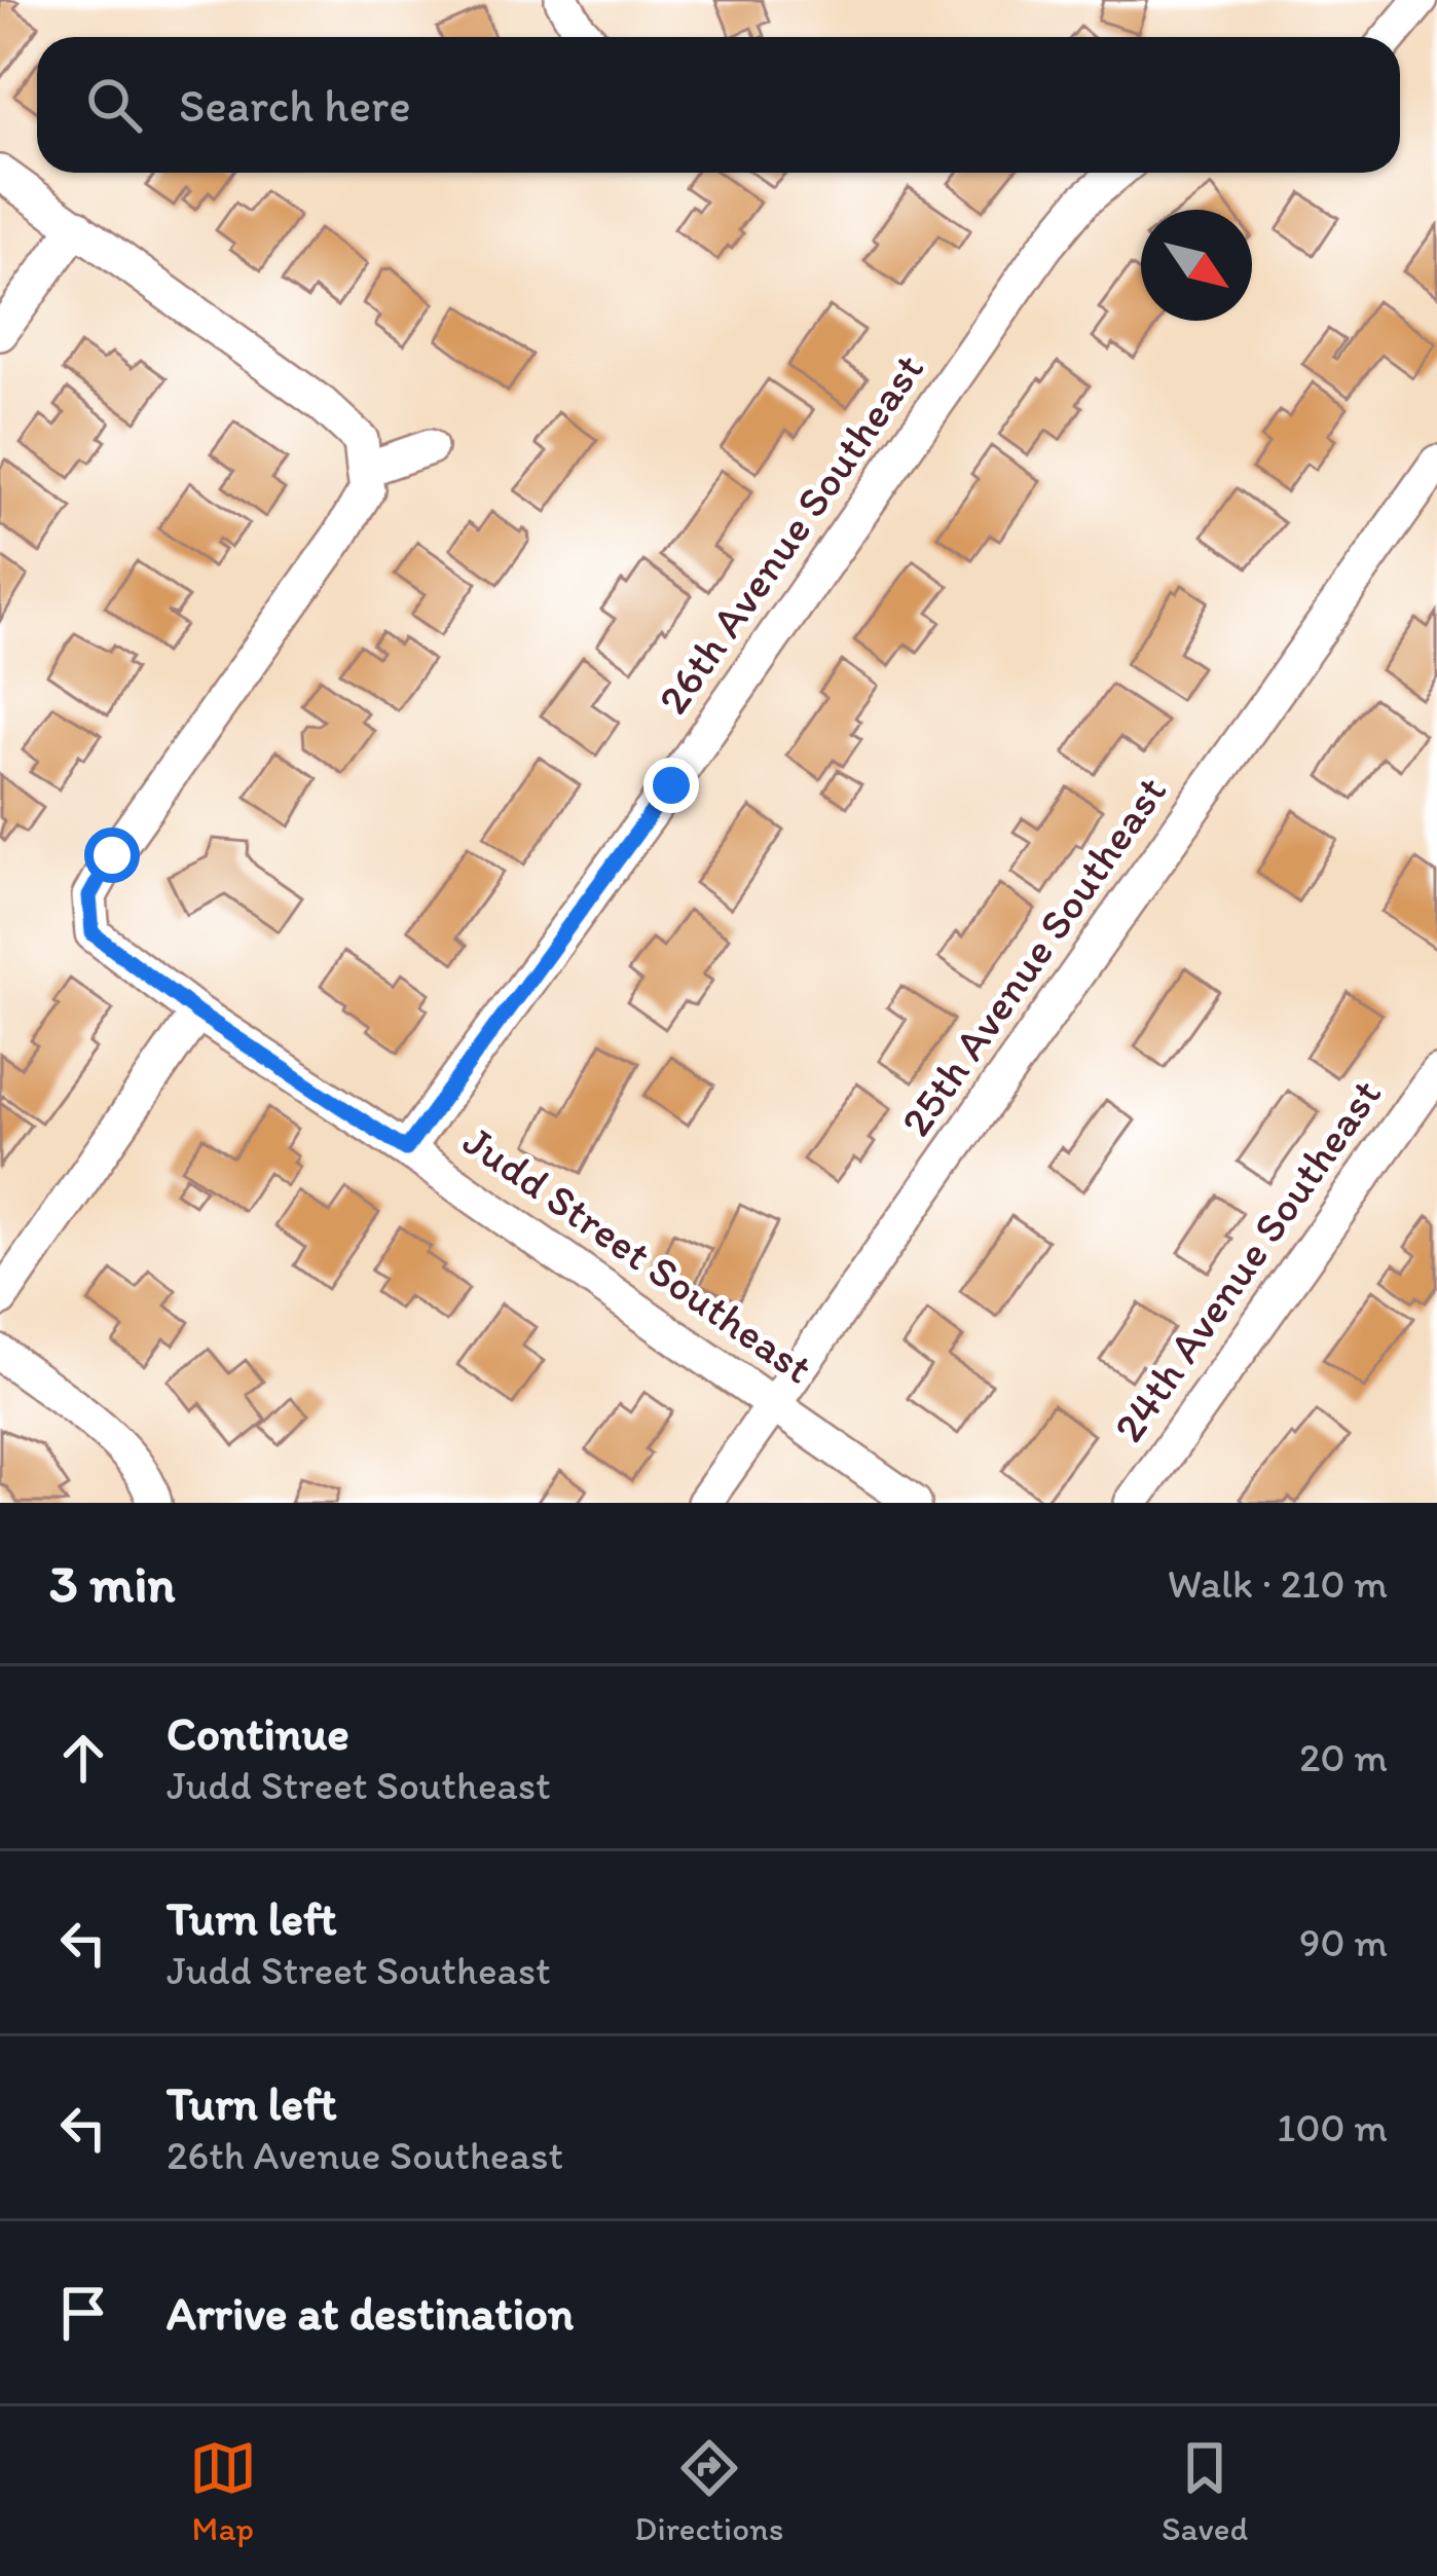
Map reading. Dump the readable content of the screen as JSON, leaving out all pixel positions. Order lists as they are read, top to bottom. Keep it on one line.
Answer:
{"streets":{"street":["26th Avenue Southeast","25th Avenue Southeast","Judd Street Southeast","24th Avenue Southeast"]},"crossings":[["26th Avenue Southeast","Judd Street Southeast"],["25th Avenue Southeast","Judd Street Southeast"]],"north":"bottom right","page":{"search":"Search here","heading":["3 min","Walk · 210 m"],"list":[["Continue","Judd Street Southeast","20 m"],["Turn left","Judd Street Southeast","90 m"],["Turn left","26th Avenue Southeast","100 m"],"Arrive at destination"],"nav":["Map","Directions","Saved"]}}
